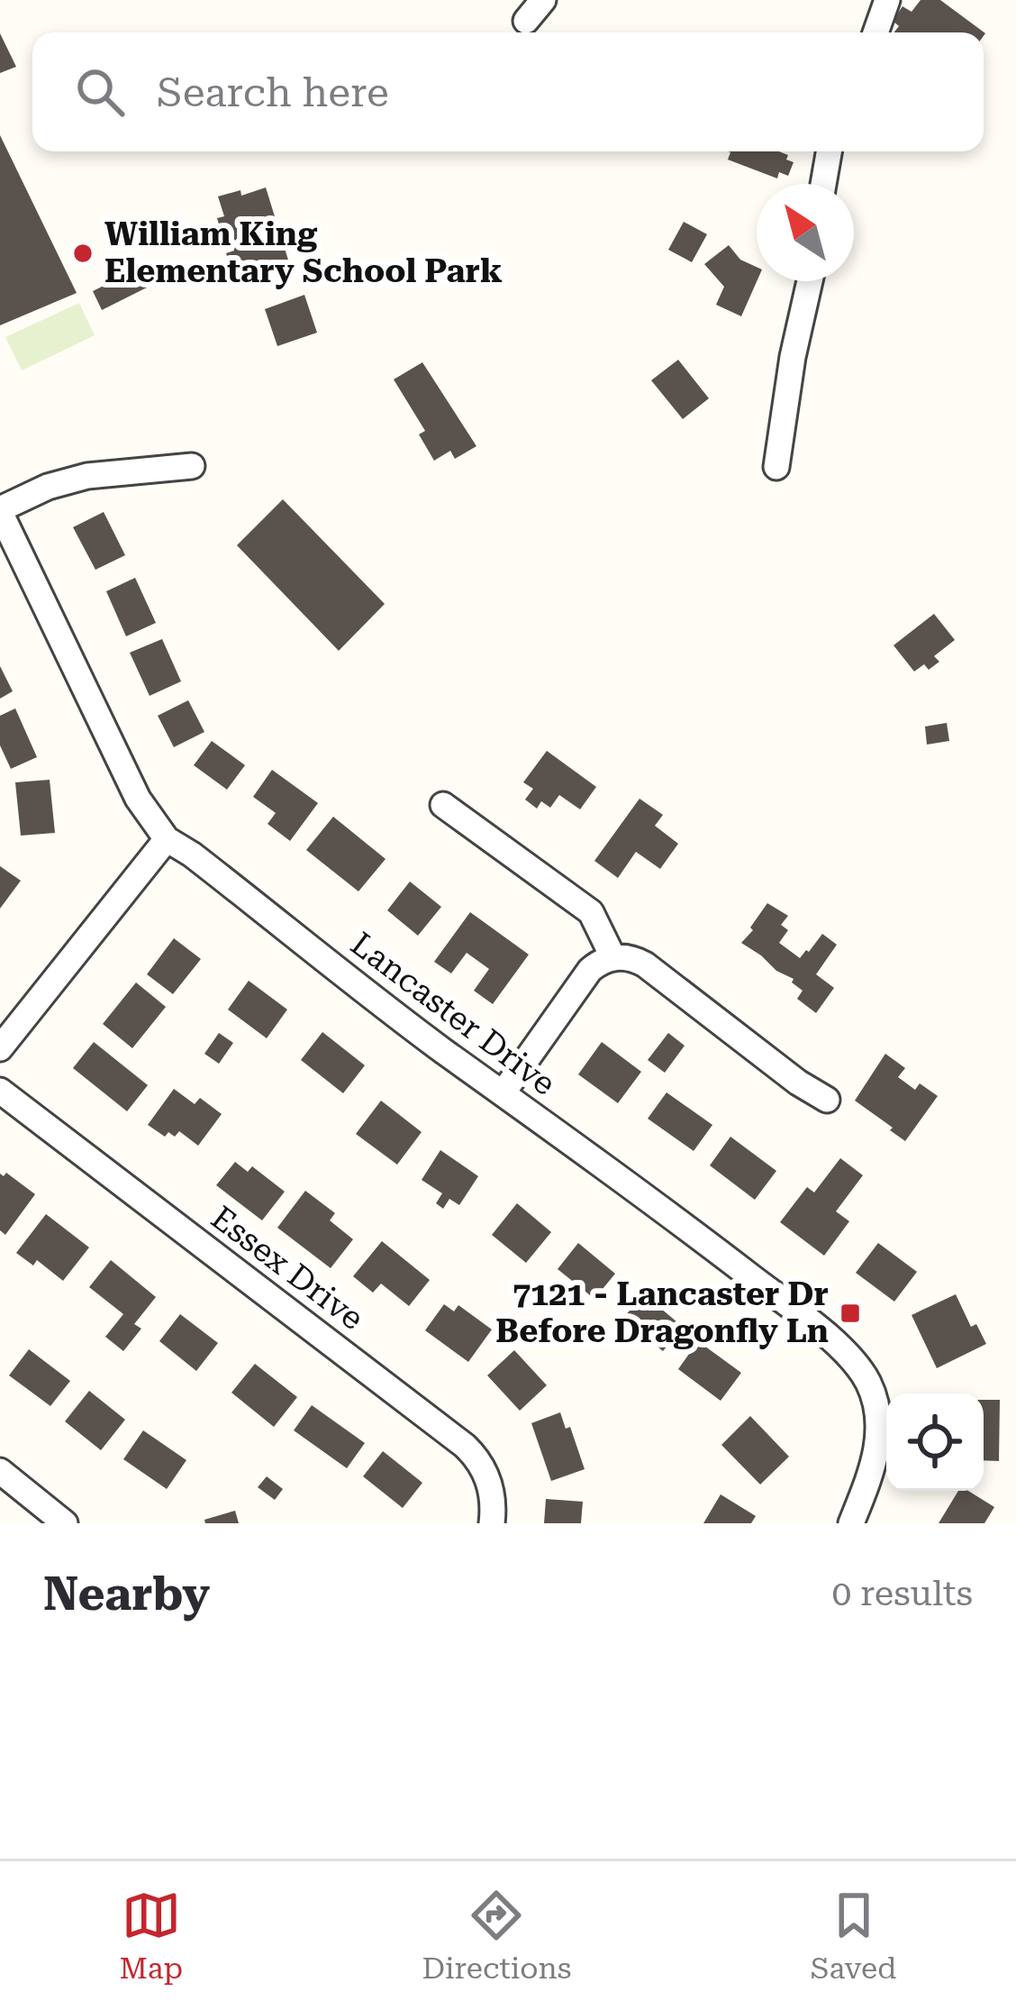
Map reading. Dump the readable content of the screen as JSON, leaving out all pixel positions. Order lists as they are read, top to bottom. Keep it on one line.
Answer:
{"streets":{"street":["Lancaster Drive","Essex Drive"]},"places":{"other":["William King Elementary School Park"],"transit":["7121 - Lancaster Dr Before Dragonfly Ln"]},"north":"top left","page":{"search":"Search here","heading":["Nearby","0 results"],"nav":["Map","Directions","Saved"]}}
